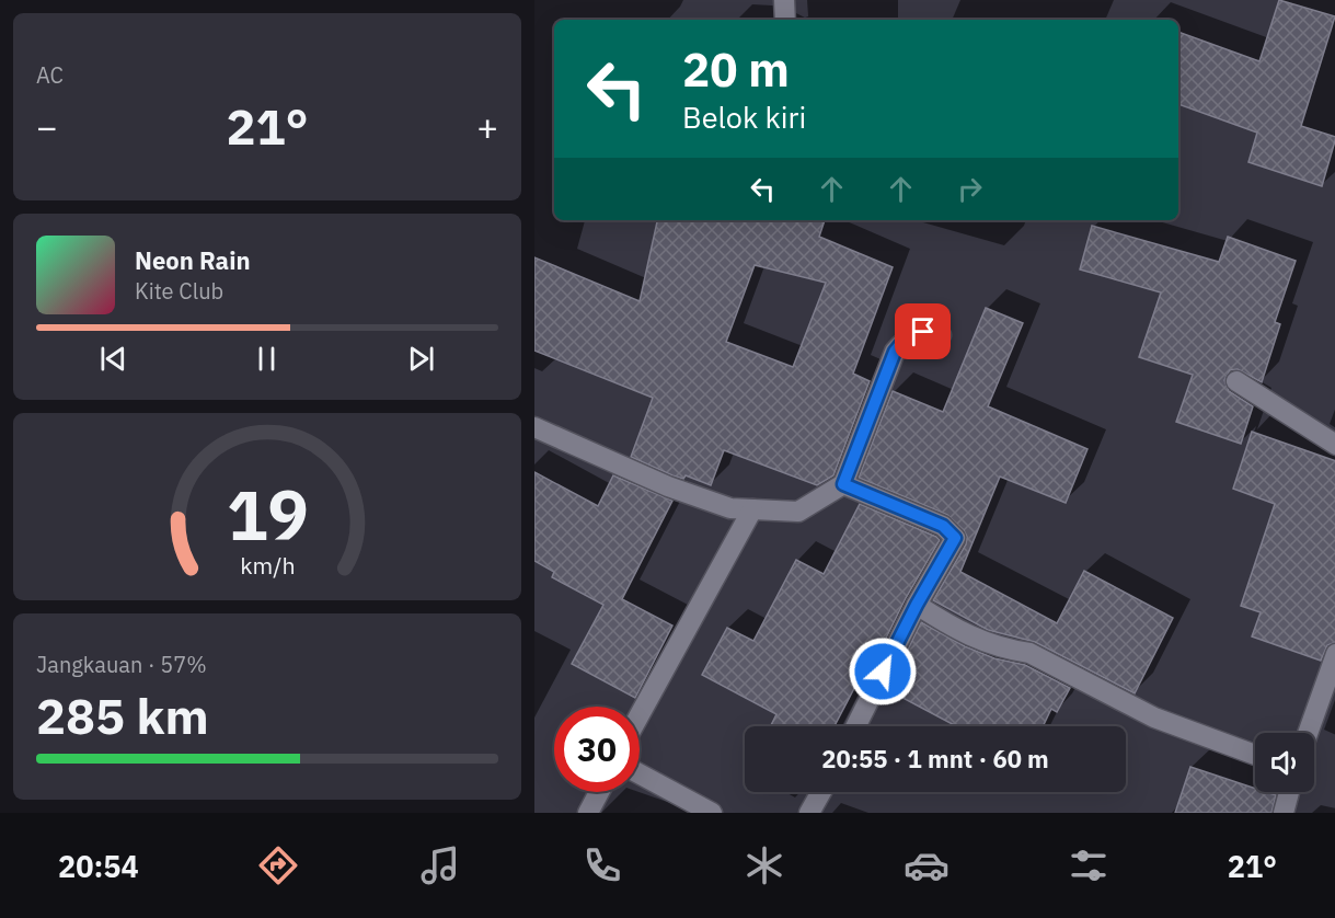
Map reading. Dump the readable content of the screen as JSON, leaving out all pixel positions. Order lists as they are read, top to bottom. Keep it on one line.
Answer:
{"page":{"tile":["AC",["Jangkauan · 57%","285 km"]],"turn":["20 m","Belok kiri"],"heat":["−","21°","+"],"song":["Neon Rain","Kite Club"],"limit":"30","trip":"20:55 · 1 mnt · 60 m","tabs":["20:54","21°"],"gauge":["19","km/h"]}}
